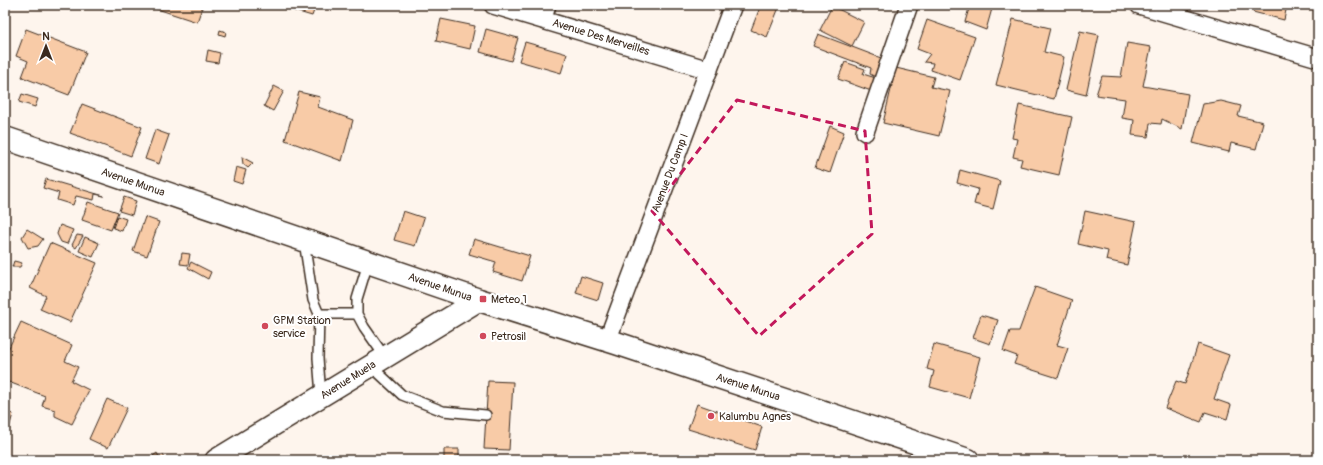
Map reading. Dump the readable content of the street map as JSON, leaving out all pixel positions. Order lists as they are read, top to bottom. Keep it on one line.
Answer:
{"streets":{"main road":["Avenue Munua"],"street":["Avenue Des Merveilles","Avenue Du Camp I","Avenue Muela"]},"crossings":[["Avenue Des Merveilles","Avenue Du Camp I"],["Avenue Du Camp I","Avenue Munua"],["Avenue Munua","Avenue Muela"]],"places":{"transit":["Meteo 1"],"other":["GPM Station service","Petrosil","Kalumbu Agnes"]},"north":"top"}
